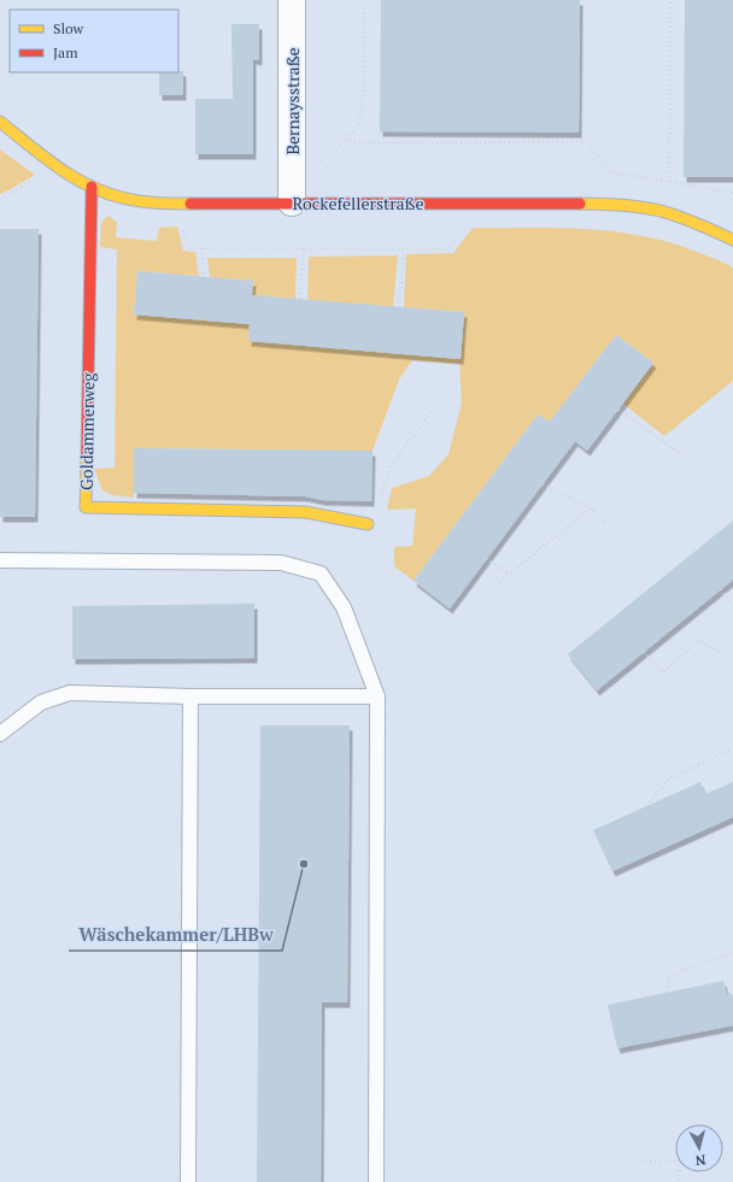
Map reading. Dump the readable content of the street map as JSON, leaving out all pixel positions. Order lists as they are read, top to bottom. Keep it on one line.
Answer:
{"streets":{"street":["Bernaysstraße","Rockefellerstraße","Goldammerweg"]},"crossings":[["Bernaysstraße","Rockefellerstraße"],["Rockefellerstraße","Goldammerweg"]],"places":["Wäschekammer/LHBw"],"legend":["Slow","Jam"],"north":"bottom"}
